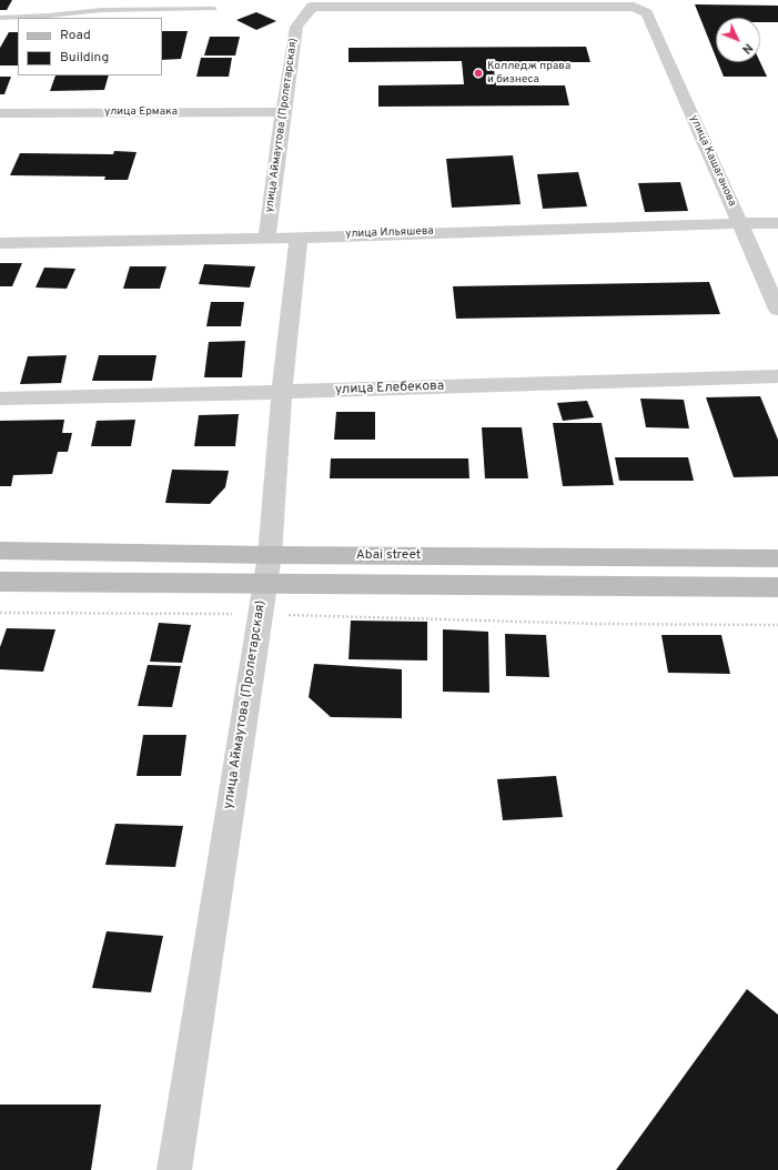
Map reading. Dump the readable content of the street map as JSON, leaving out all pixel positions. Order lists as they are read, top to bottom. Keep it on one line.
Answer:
{"streets":{"main road":["Abai street"],"street":["улица Ермака","улица Аймаутова (Пролетарская)","улица Кашаганова","улица Ильяшева","улица Елебекова"]},"crossings":[["улица Ермака","улица Аймаутова (Пролетарская)"],["улица Аймаутова (Пролетарская)","улица Ильяшева"],["улица Аймаутова (Пролетарская)","улица Елебекова"],["улица Аймаутова (Пролетарская)","Abai street"],["улица Кашаганова","улица Ильяшева"]],"places":["Колледж права и бизнеса"],"legend":["Road","Building"],"north":"bottom right"}
